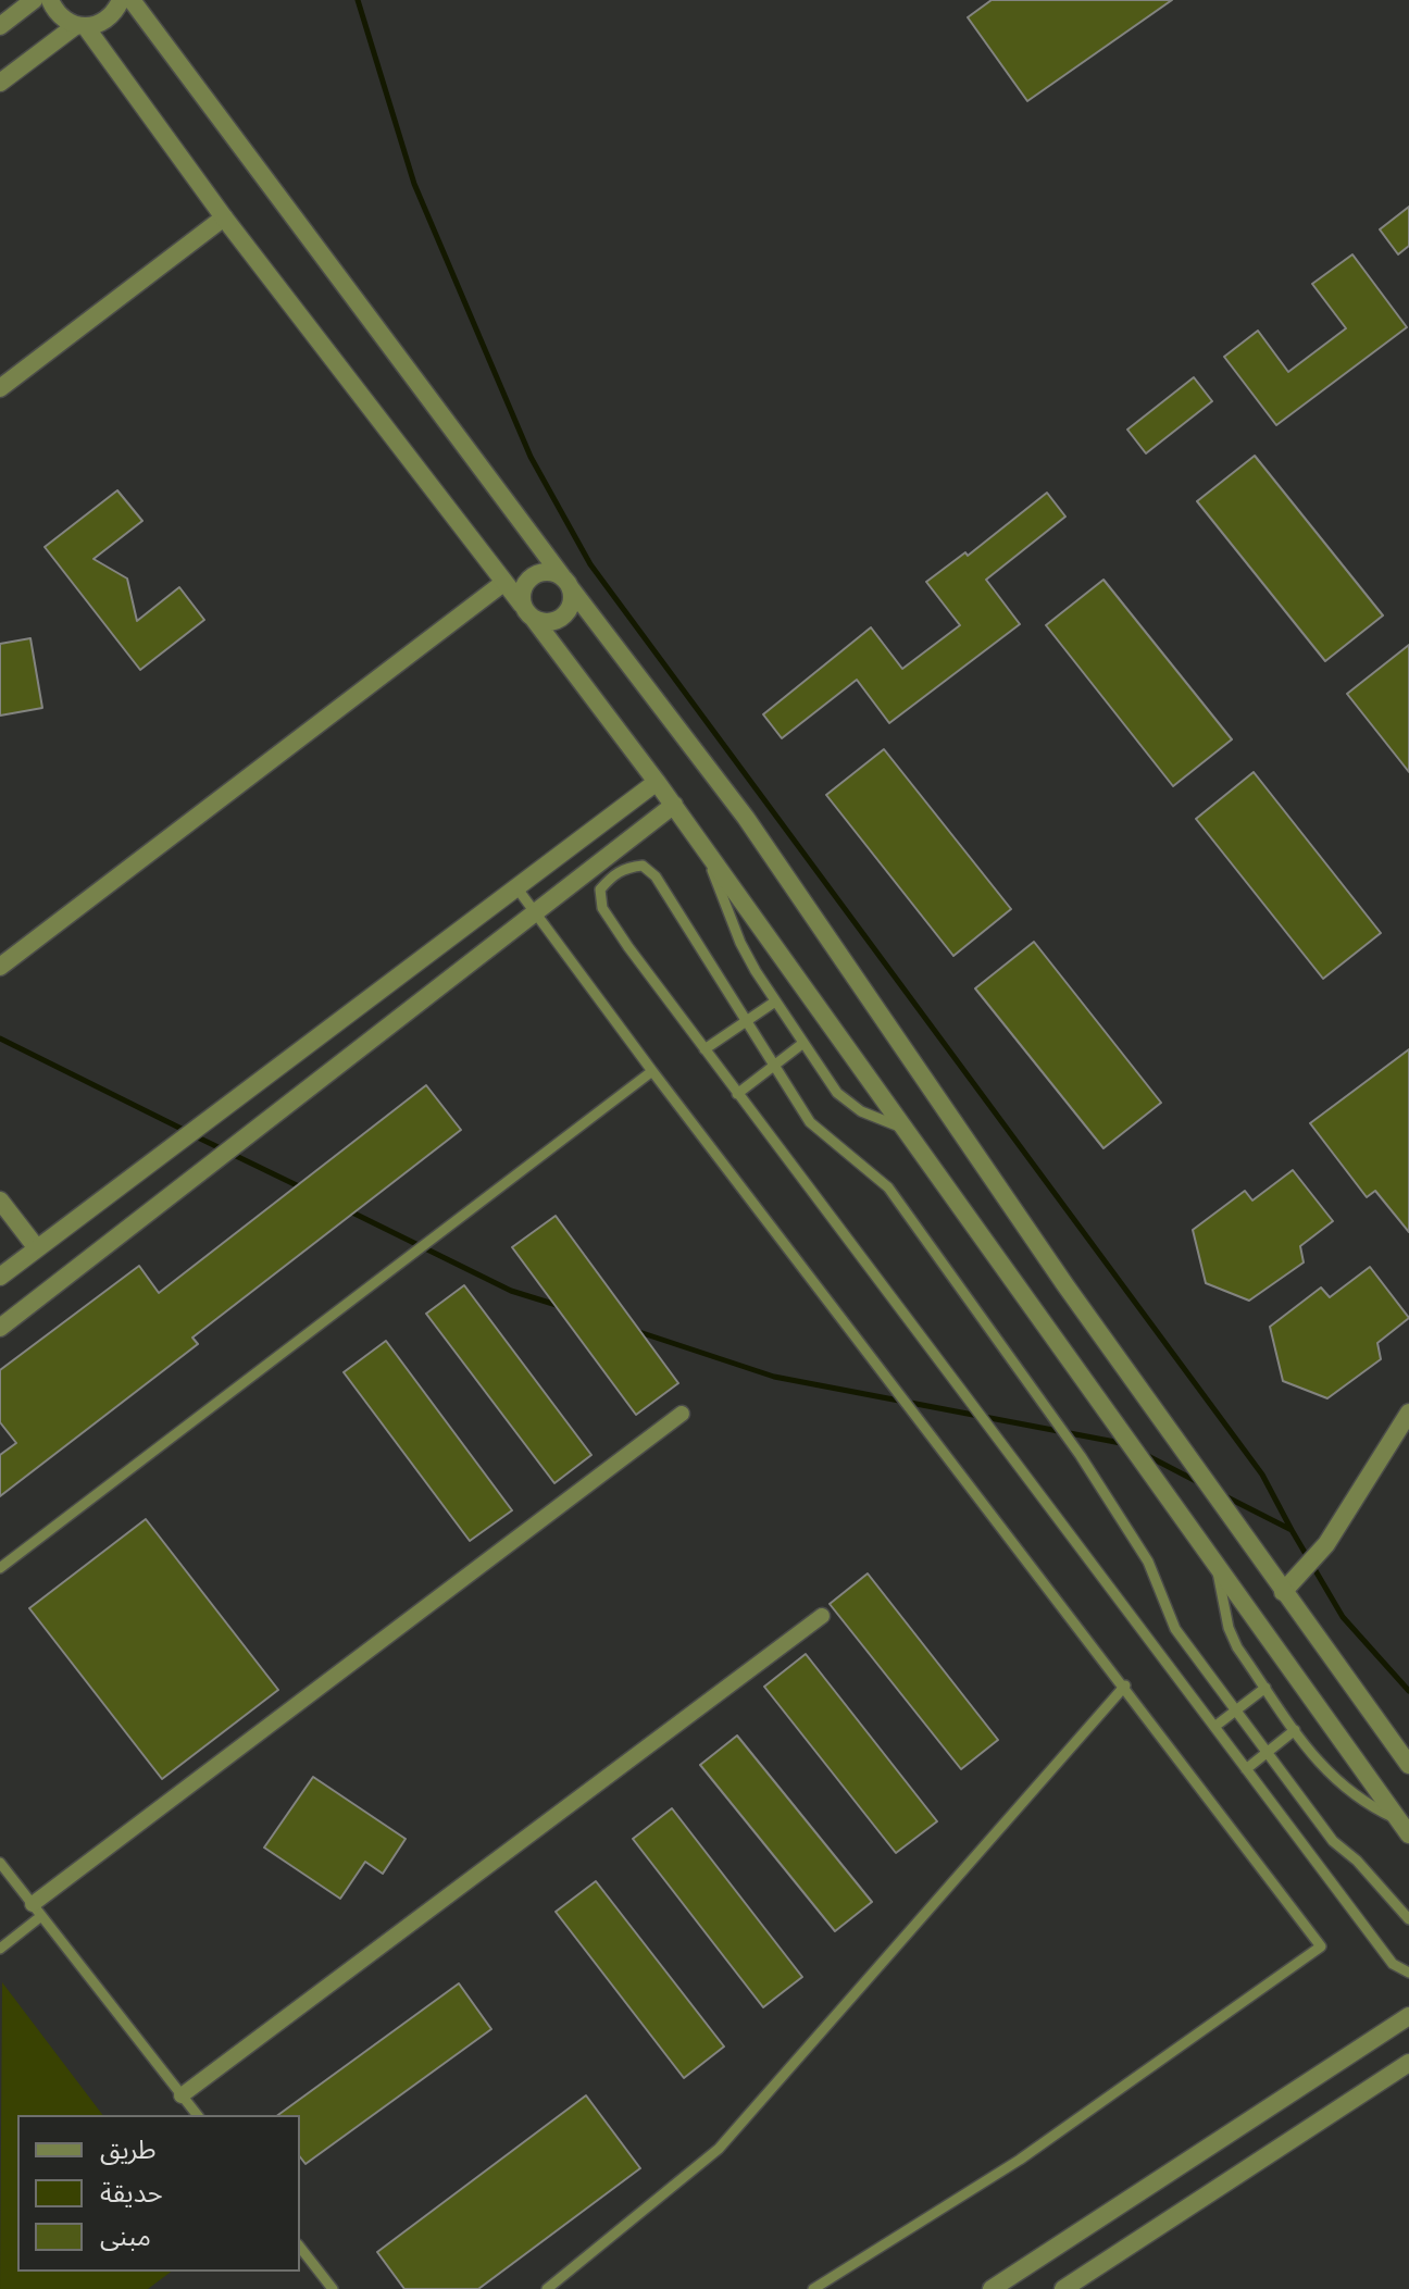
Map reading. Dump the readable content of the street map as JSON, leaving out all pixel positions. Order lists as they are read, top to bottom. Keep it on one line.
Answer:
{"legend":["طريق","حديقة","مبنى"]}
